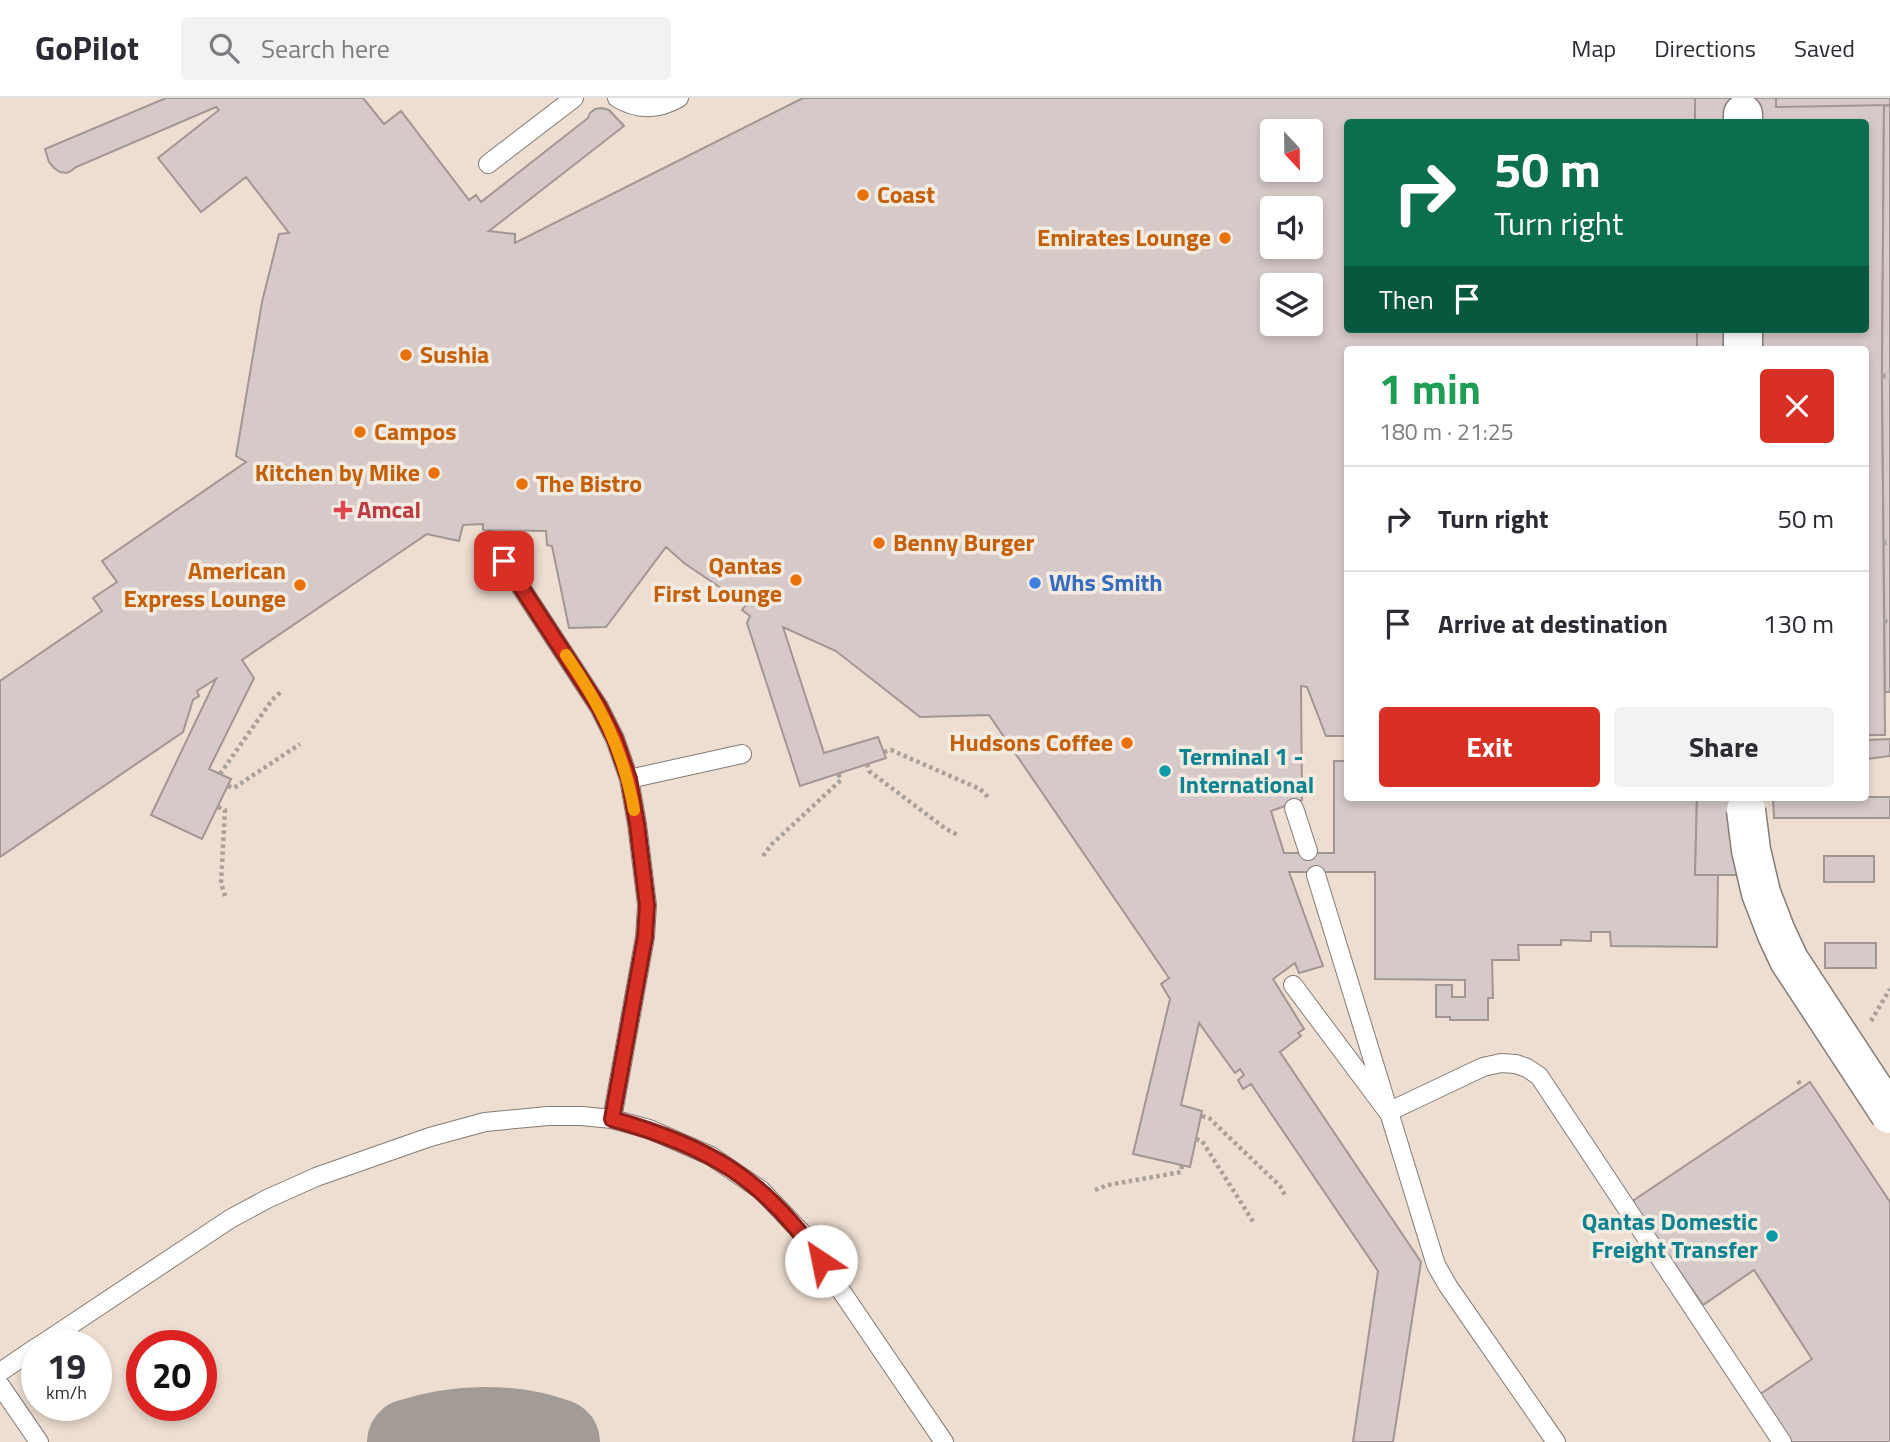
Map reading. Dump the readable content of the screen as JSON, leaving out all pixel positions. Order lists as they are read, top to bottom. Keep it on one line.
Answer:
{"places":{"other":["Coast","Emirates Lounge","Sushia","Campos","Kitchen by Mike","The Bistro","Benny Burger","Qantas First Lounge","Whs Smith","American Express Lounge","Hudsons Coffee","Terminal 1 - International","Qantas Domestic Freight Transfer"],"health":["Amcal"]},"north":"bottom","page":{"header":"GoPilot","search":"Search here","nav":["Map","Directions","Saved"],"turn":["50 m","Turn right"],"then":"Then","heading":["1 min","180 m · 21:25"],"list":[{"name":"Turn right","value":"50 m"},{"name":"Arrive at destination","value":"130 m"}],"buttons":["Exit","Share"],"speed":"19 km/h","limit":"20"}}
